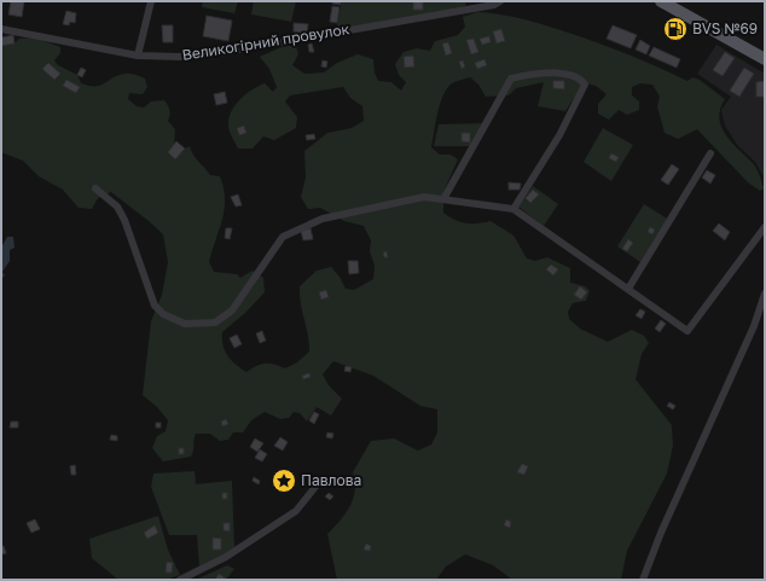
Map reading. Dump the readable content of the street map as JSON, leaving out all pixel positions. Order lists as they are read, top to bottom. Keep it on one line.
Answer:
{"streets":{"street":["Великогірний провулок"]},"places":{"fuel station":["BVS №69"],"place":["Павлова"]}}
